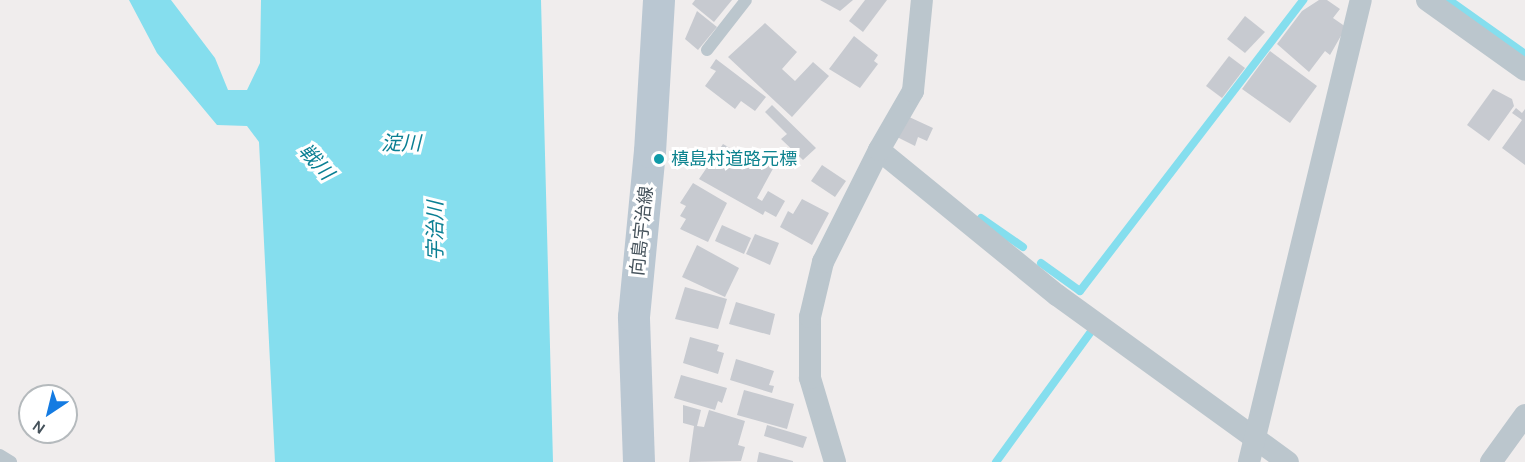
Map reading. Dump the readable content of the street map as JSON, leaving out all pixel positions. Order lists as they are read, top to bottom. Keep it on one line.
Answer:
{"streets":{"main road":["向島宇治線"]},"water":["淀川","戦川","宇治川"],"places":["槙島村道路元標"],"north":"bottom left"}
